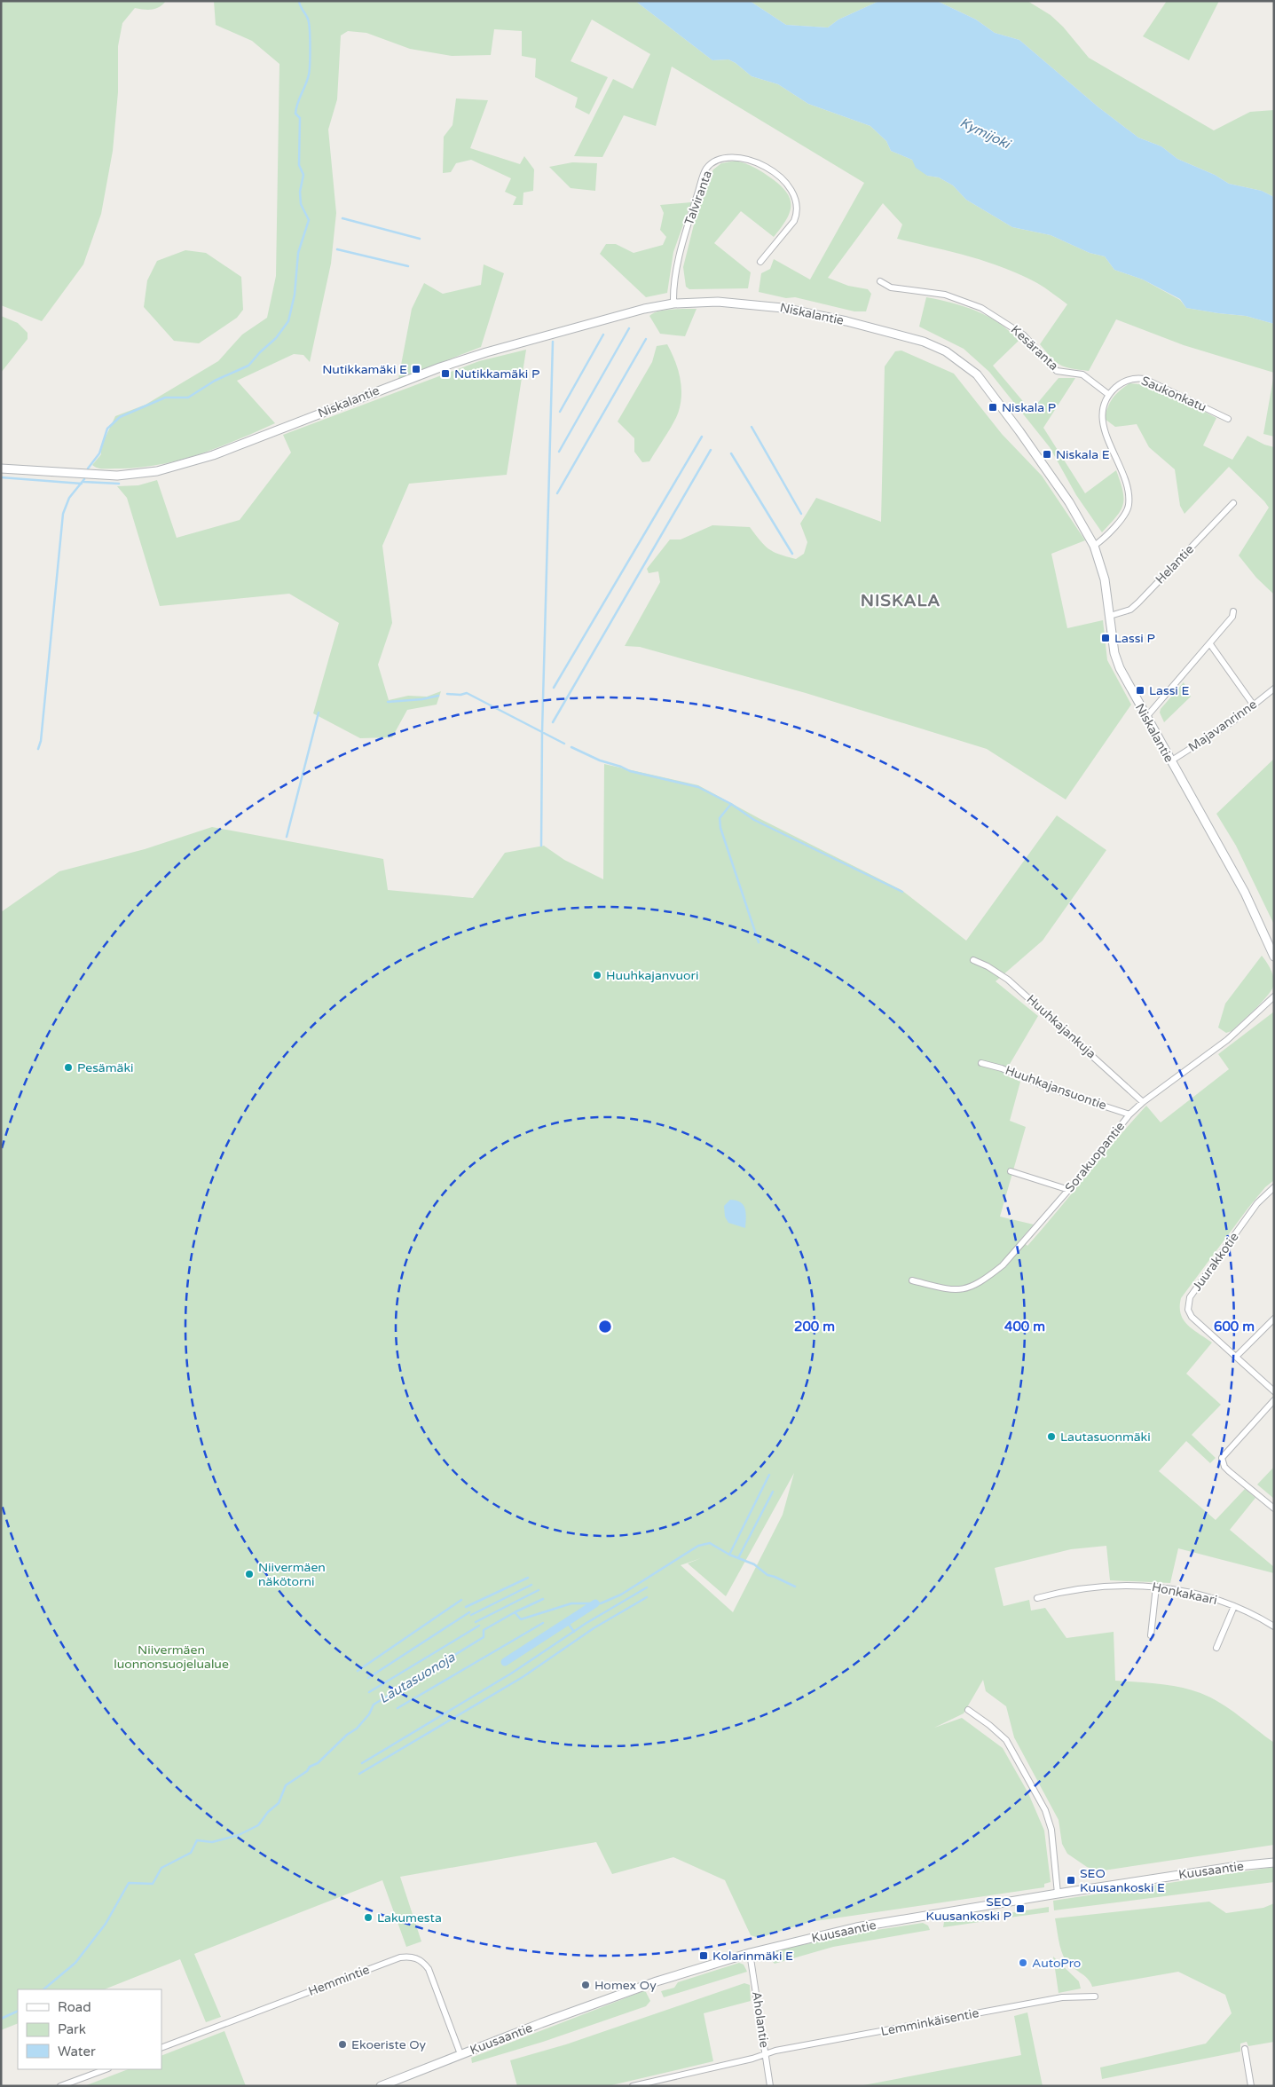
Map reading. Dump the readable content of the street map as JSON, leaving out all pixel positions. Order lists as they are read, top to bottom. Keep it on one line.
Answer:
{"streets":{"street":["Talviranta","Niskalantie","Kesäranta","Saukonkatu","Helantie","Majavanrinne","Huuhkajankuja","Huuhkajansuontie","Sorakuopantie","Juurakkotie","Honkakaari","Kuusaantie","Hemmintie","Aholantie","Lemminkäisentie"]},"crossings":[["Talviranta","Niskalantie"],["Niskalantie","Helantie"],["Niskalantie","Majavanrinne"],["Kesäranta","Saukonkatu"],["Huuhkajankuja","Sorakuopantie"],["Huuhkajansuontie","Sorakuopantie"],["Kuusaantie","Hemmintie"],["Kuusaantie","Aholantie"],["Aholantie","Lemminkäisentie"]],"districts":["NISKALA"],"water":["Kymijoki","Lautasuonoja"],"parks":["Niivermäen luonnonsuojelualue"],"places":{"transit":["Nutikkamäki E","Nutikkamäki P","Niskala P","Niskala E","Lassi P","Lassi E","SEO Kuusankoski E","SEO Kuusankoski P","Kolarinmäki E"],"other":["Huuhkajanvuori","Pesämäki","Lautasuonmäki","Niivermäen näkötorni","Lakumesta","AutoPro","Homex Oy","Ekoeriste Oy"]},"legend":["Road","Park","Water"],"rings":["200 m","400 m","600 m"]}
